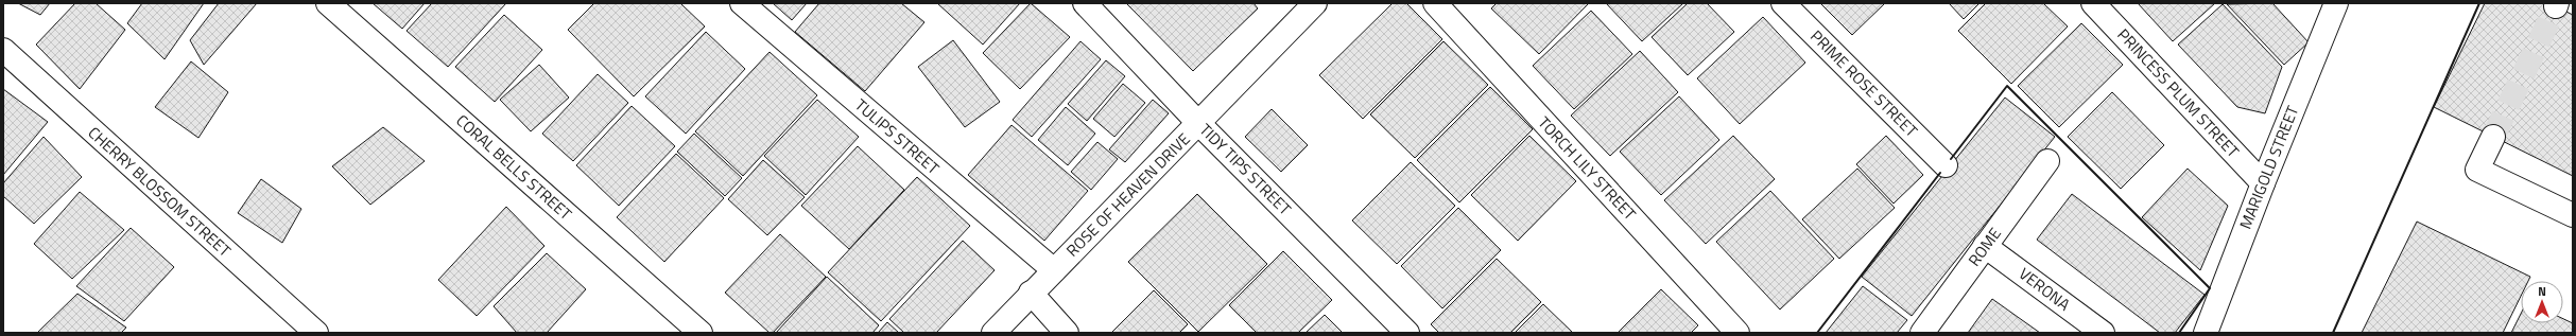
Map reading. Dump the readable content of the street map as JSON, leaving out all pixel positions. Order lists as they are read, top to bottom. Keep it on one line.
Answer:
{"streets":{"street":["PRIME ROSE STREET","PRINCESS PLUM STREET","TULIPS STREET","CORAL BELLS STREET","MARIGOLD STREET","TORCH LILY STREET","TIDY TIPS STREET","CHERRY BLOSSOM STREET","ROSE OF HEAVEN DRIVE","ROME","VERONA"]},"crossings":[["PRINCESS PLUM STREET","MARIGOLD STREET"],["TULIPS STREET","ROSE OF HEAVEN DRIVE"],["TIDY TIPS STREET","ROSE OF HEAVEN DRIVE"],["ROME","VERONA"]],"north":"top"}
